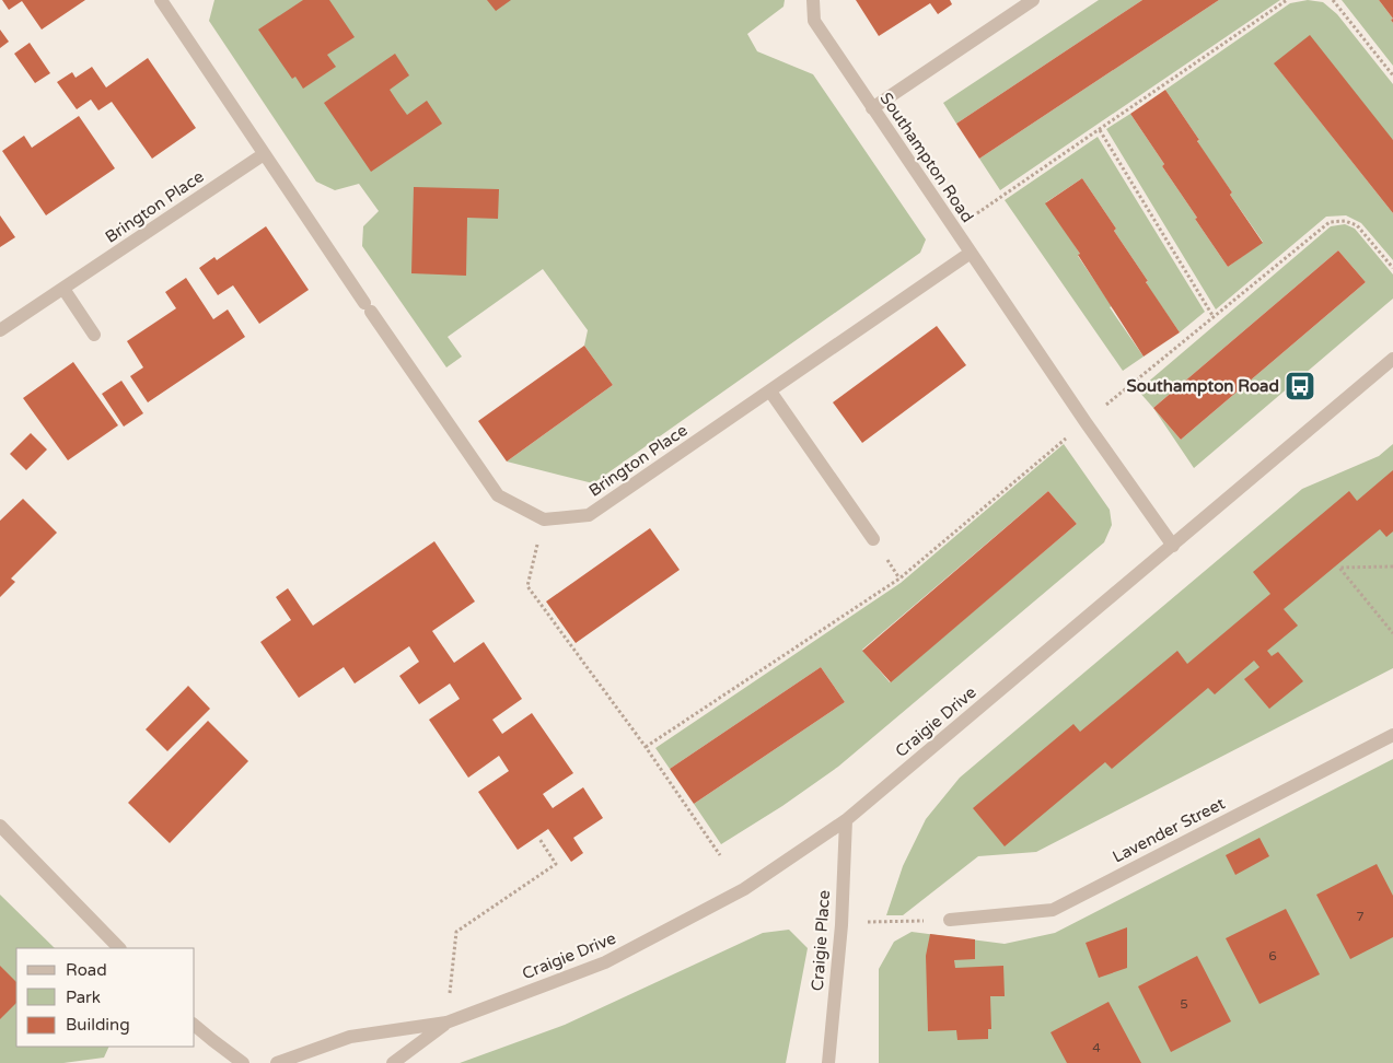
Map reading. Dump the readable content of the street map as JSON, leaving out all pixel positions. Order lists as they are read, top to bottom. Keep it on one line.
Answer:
{"streets":{"street":["Southampton Road","Brington Place","Craigie Drive","Lavender Street","Craigie Place"]},"crossings":[["Southampton Road","Brington Place"],["Southampton Road","Craigie Drive"],["Craigie Drive","Craigie Place"]],"places":{"bus stop":["Southampton Road"]},"house_numbers":["7","6","5","4"],"legend":["Road","Park","Building"]}
